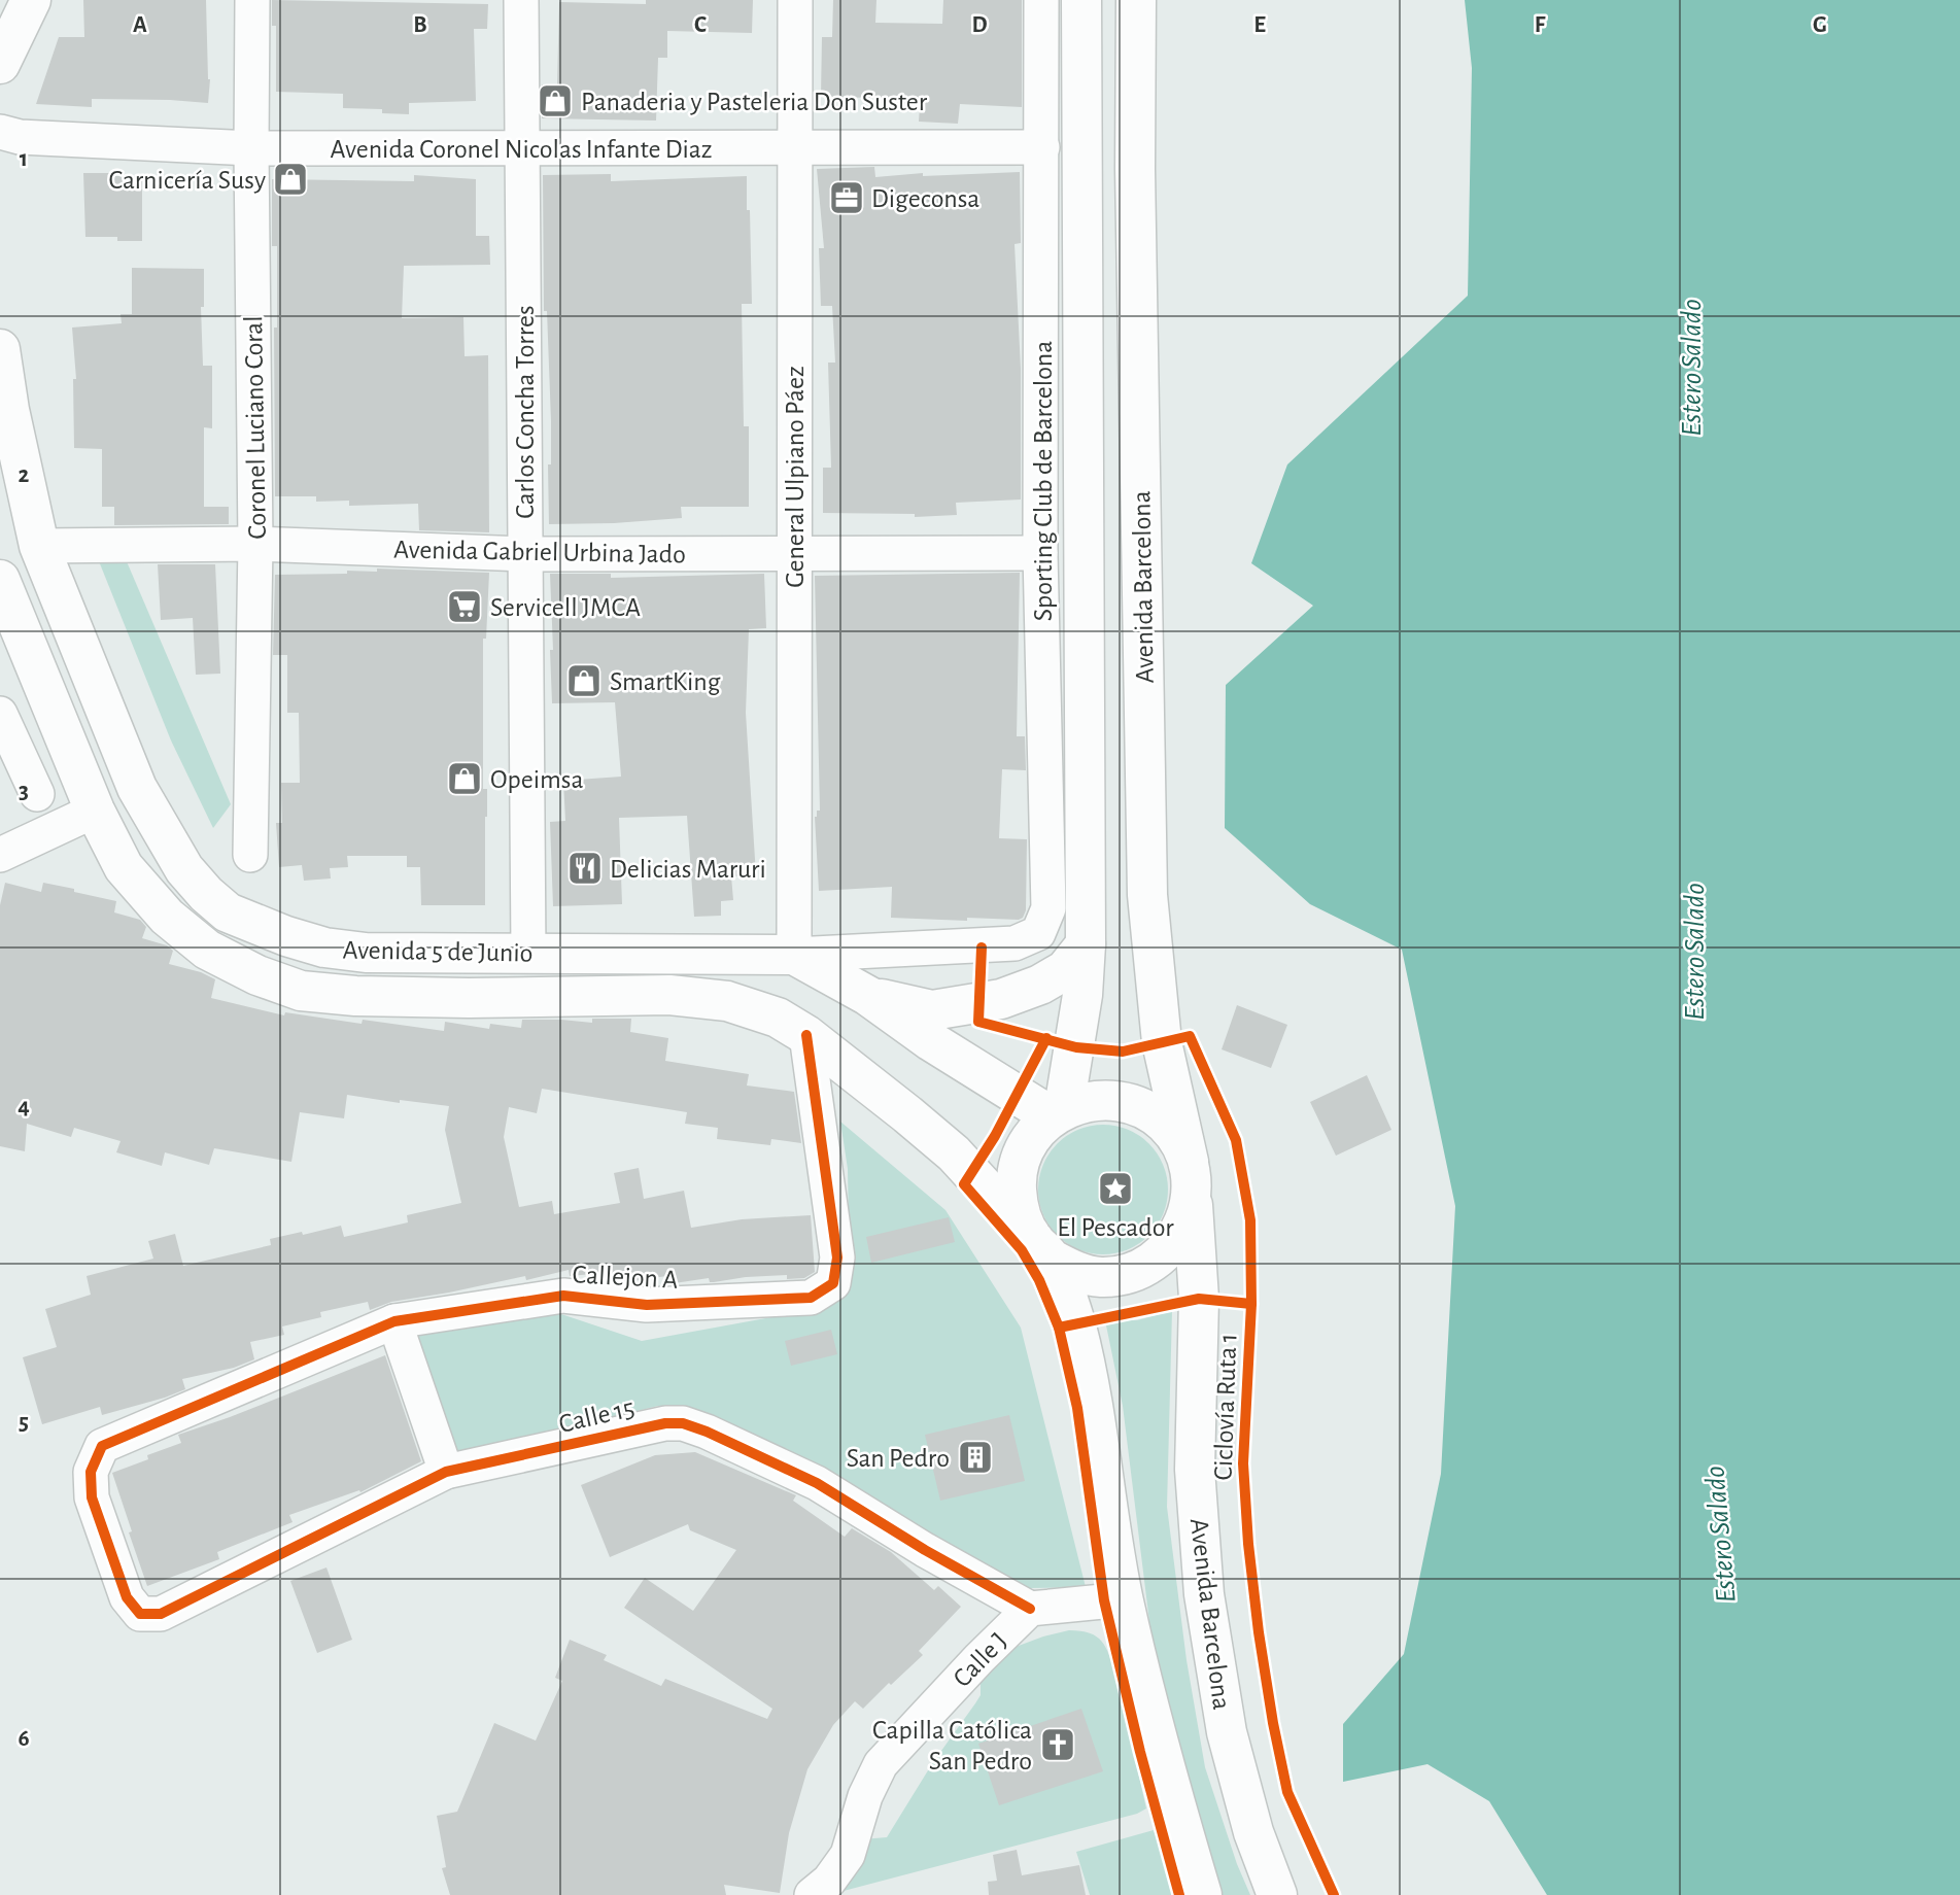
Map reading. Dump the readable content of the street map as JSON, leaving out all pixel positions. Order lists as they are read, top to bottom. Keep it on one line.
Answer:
{"streets":{"main road":["Avenida Barcelona","Avenida 5 de Junio"],"street":["Avenida Coronel Nicolas Infante Diaz","Carlos Concha Torres","Coronel Luciano Coral","General Ulpiano Páez","Sporting Club de Barcelona","Avenida Gabriel Urbina Jado","Callejon A","Calle 15","Calle J"],"cycle path":["Ciclovía Ruta 1"]},"crossings":[["Avenida Coronel Nicolas Infante Diaz","Carlos Concha Torres"],["Avenida Coronel Nicolas Infante Diaz","Coronel Luciano Coral"],["Avenida Coronel Nicolas Infante Diaz","General Ulpiano Páez"],["Avenida Coronel Nicolas Infante Diaz","Sporting Club de Barcelona"],["Carlos Concha Torres","Avenida Gabriel Urbina Jado"],["Carlos Concha Torres","Avenida 5 de Junio"],["Coronel Luciano Coral","Avenida Gabriel Urbina Jado"],["General Ulpiano Páez","Sporting Club de Barcelona"],["General Ulpiano Páez","Avenida Gabriel Urbina Jado"],["General Ulpiano Páez","Avenida 5 de Junio"],["Sporting Club de Barcelona","Avenida Gabriel Urbina Jado"],["Sporting Club de Barcelona","Avenida 5 de Junio"],["Avenida Gabriel Urbina Jado","Avenida 5 de Junio"],["Avenida Barcelona","Avenida 5 de Junio"],["Avenida 5 de Junio","Callejon A"],["Callejon A","Calle 15"],["Calle 15","Calle J"]],"water":["Estero Salado"],"places":{"shop":["Panaderia y Pasteleria Don Suster","Carnicería Susy","SmartKing","Opeimsa"],"office":["Digeconsa"],"supermarket":["Servicell JMCA"],"restaurant":["Delicias Maruri"],"place":["El Pescador"],"building":["San Pedro"],"church":["Capilla Católica San Pedro"]},"grid":{"columns":["A","B","C","D","E","F","G"],"rows":["1","2","3","4","5","6"]}}
